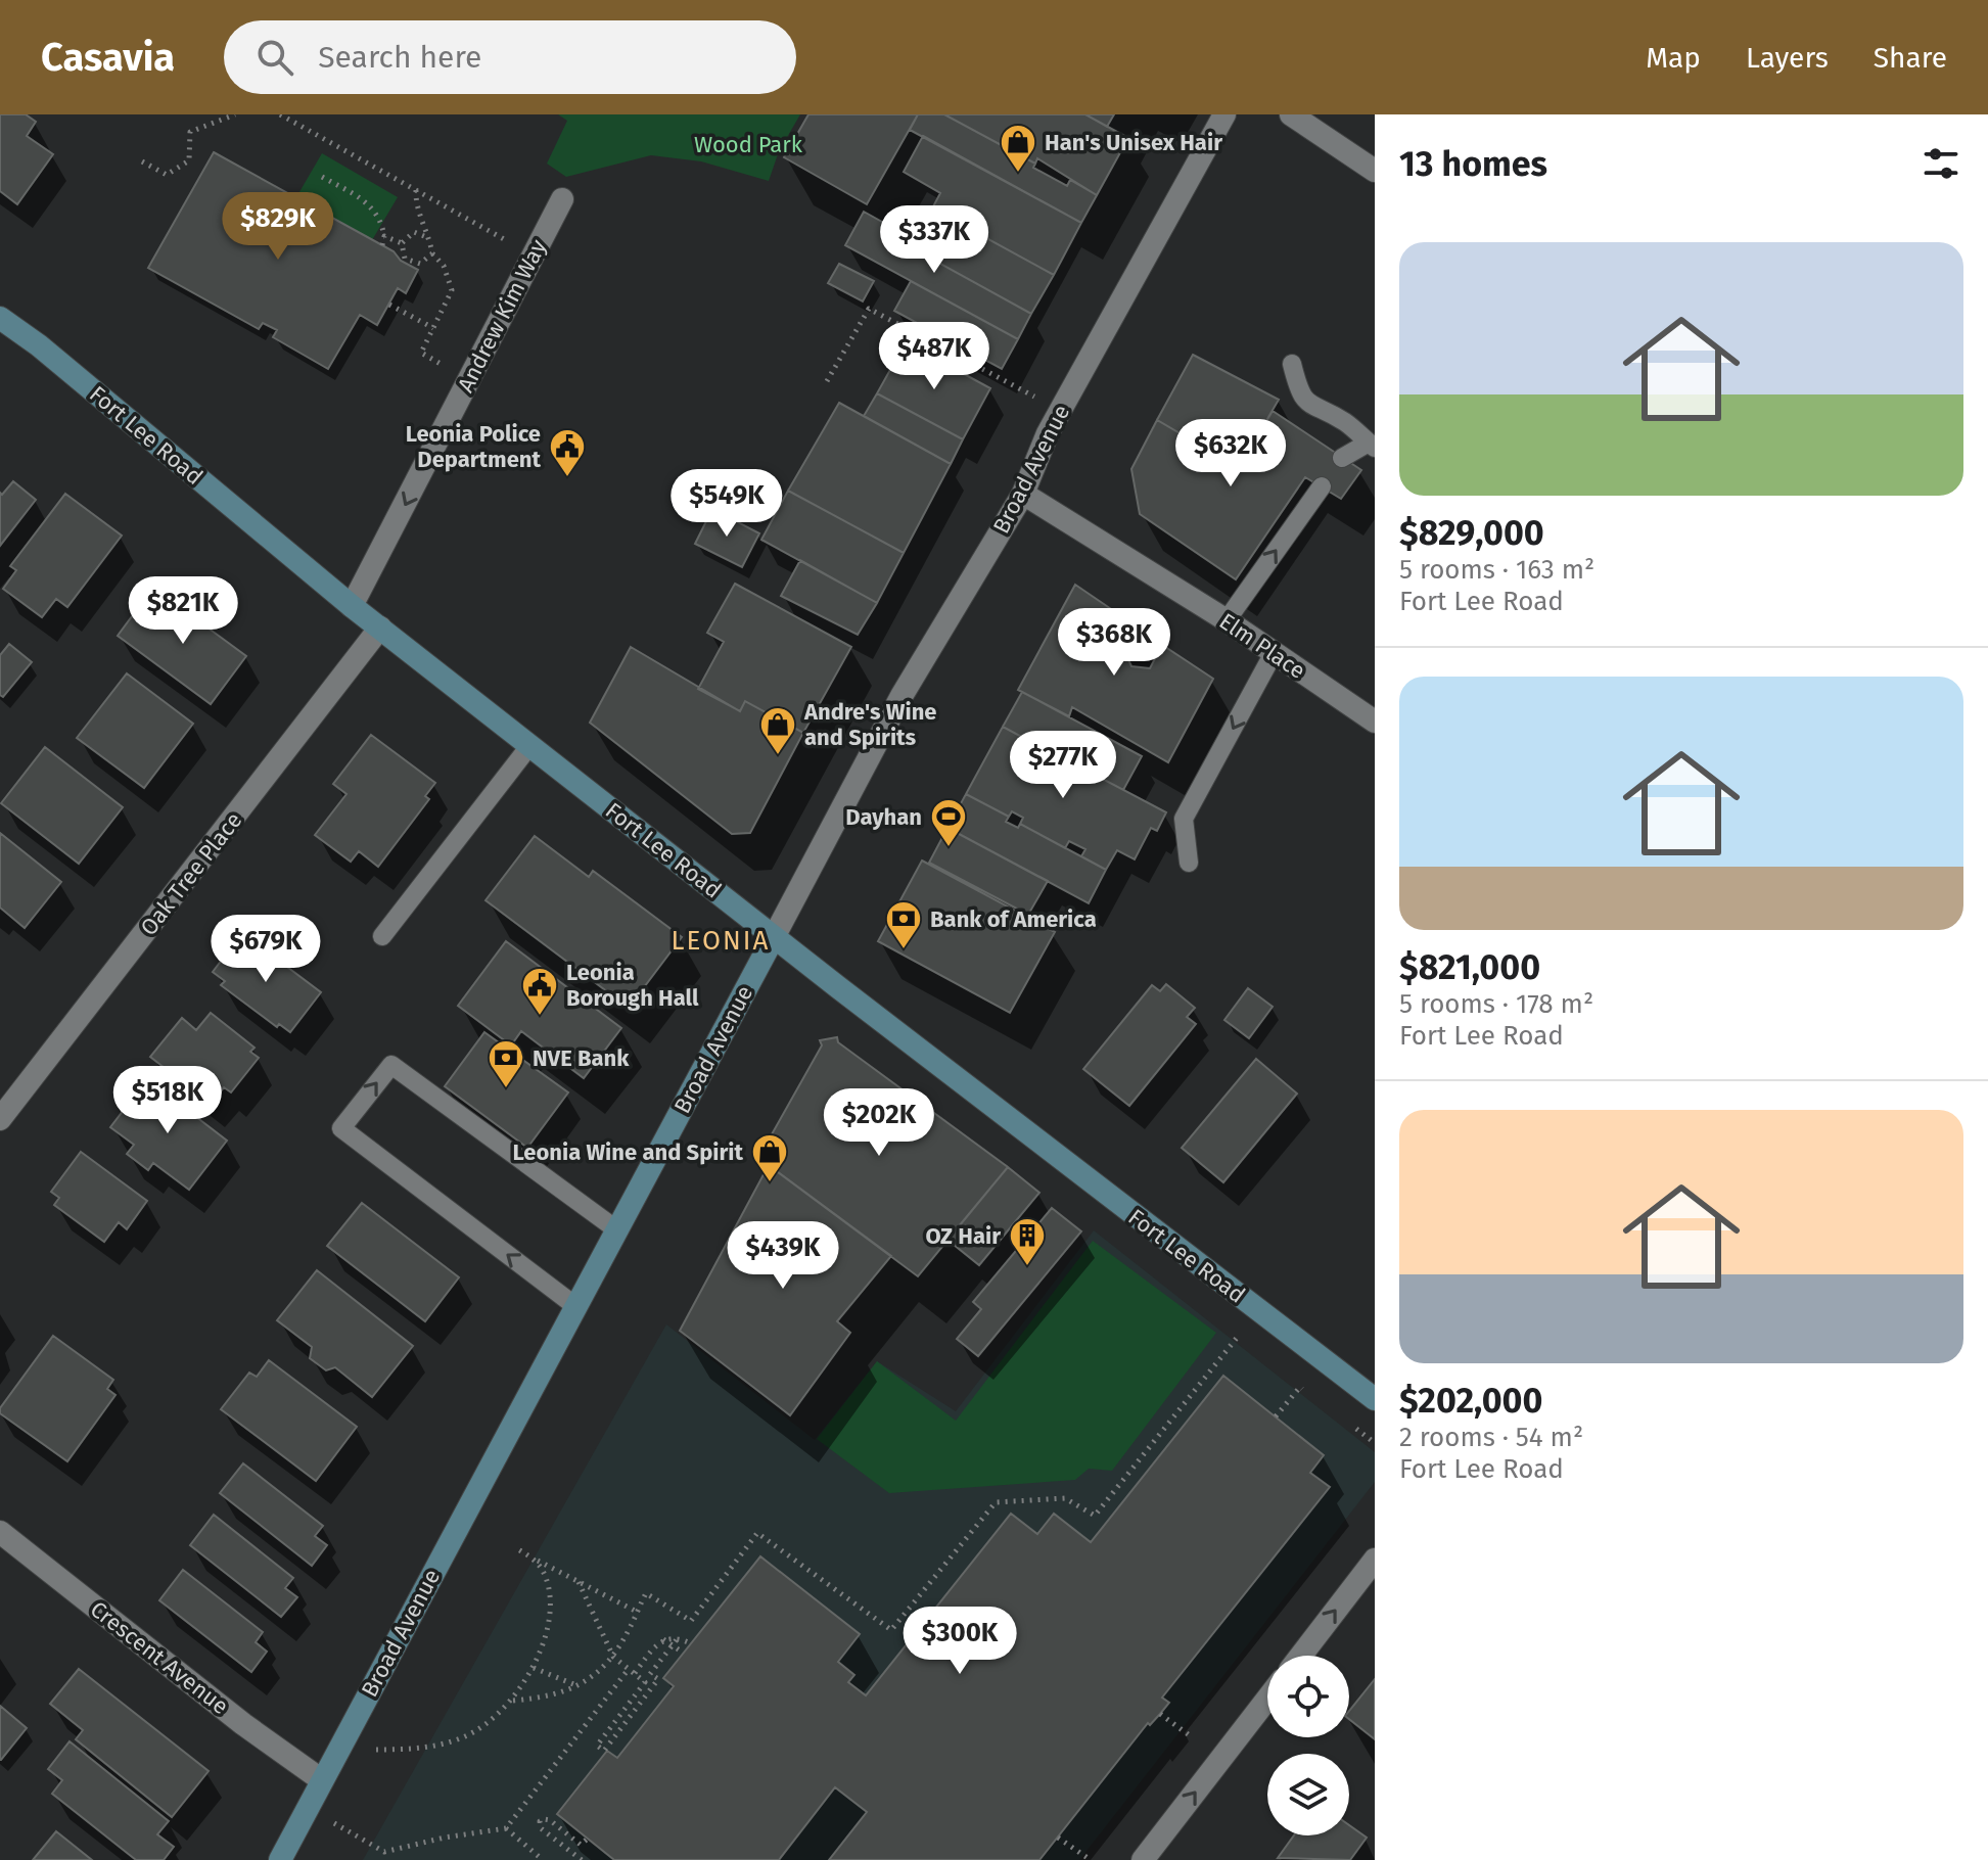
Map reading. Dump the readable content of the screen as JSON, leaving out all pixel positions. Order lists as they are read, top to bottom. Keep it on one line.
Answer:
{"streets":{"main road":["Fort Lee Road","Broad Avenue"],"street":["Andrew Kim Way","Elm Place","Oak Tree Place","Crescent Avenue"]},"crossings":[["Andrew Kim Way","Fort Lee Road"],["Fort Lee Road","Broad Avenue"],["Fort Lee Road","Oak Tree Place"],["Broad Avenue","Elm Place"],["Broad Avenue","Crescent Avenue"]],"one_way":["Andrew Kim Way"],"districts":["LEONIA"],"parks":["Wood Park"],"places":{"shop":["Han's Unisex Hair","Andre's Wine and Spirits","Leonia Wine and Spirit"],"public building":["Leonia Police Department","Leonia Borough Hall"],"sports":["Dayhan"],"bank":["Bank of America","NVE Bank"],"building":["OZ Hair"]},"page":{"header":"Casavia","search":"Search here","nav":["Map","Layers","Share"],"heading":"13 homes","price":["$829K","$337K","$487K","$632K","$549K","$821K","$368K","$277K","$679K","$518K","$202K","$439K","$300K"],"list":[{"name":"$829,000","note":"5 rooms · 163 m² · Fort Lee Road"},{"name":"$821,000","note":"5 rooms · 178 m² · Fort Lee Road"},{"name":"$202,000","note":"2 rooms · 54 m² · Fort Lee Road"}]}}
